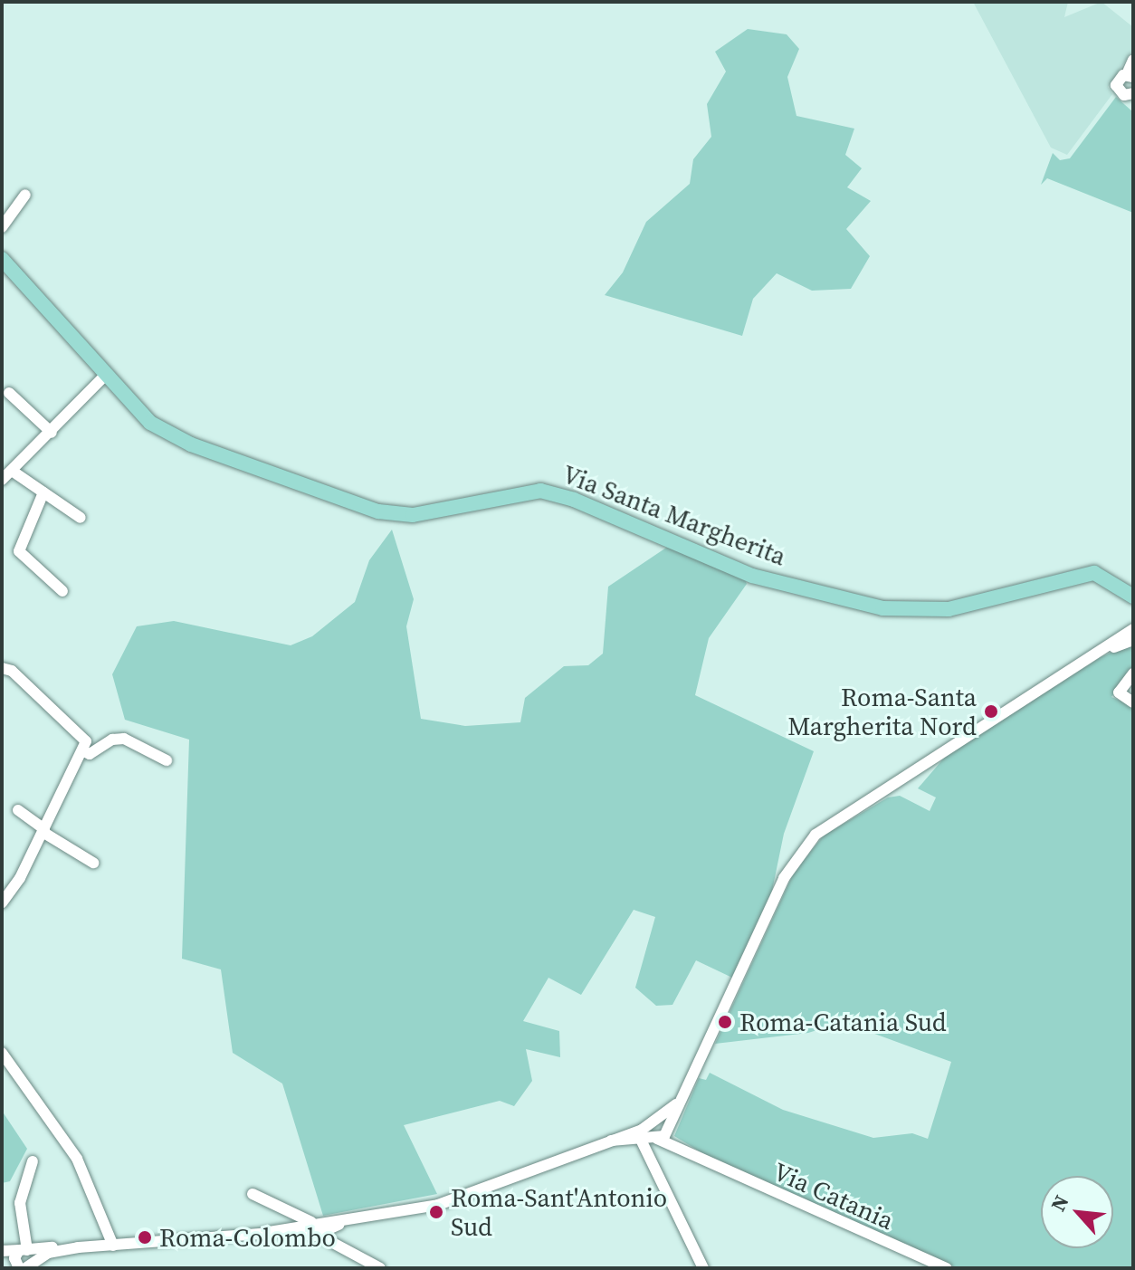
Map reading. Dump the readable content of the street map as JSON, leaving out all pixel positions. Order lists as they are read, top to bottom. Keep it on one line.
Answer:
{"streets":{"main road":["Via Santa Margherita"],"street":["Via Catania"]},"places":["Roma-Santa Margherita Nord","Roma-Catania Sud","Roma-Sant'Antonio Sud","Roma-Colombo"],"north":"top left"}
